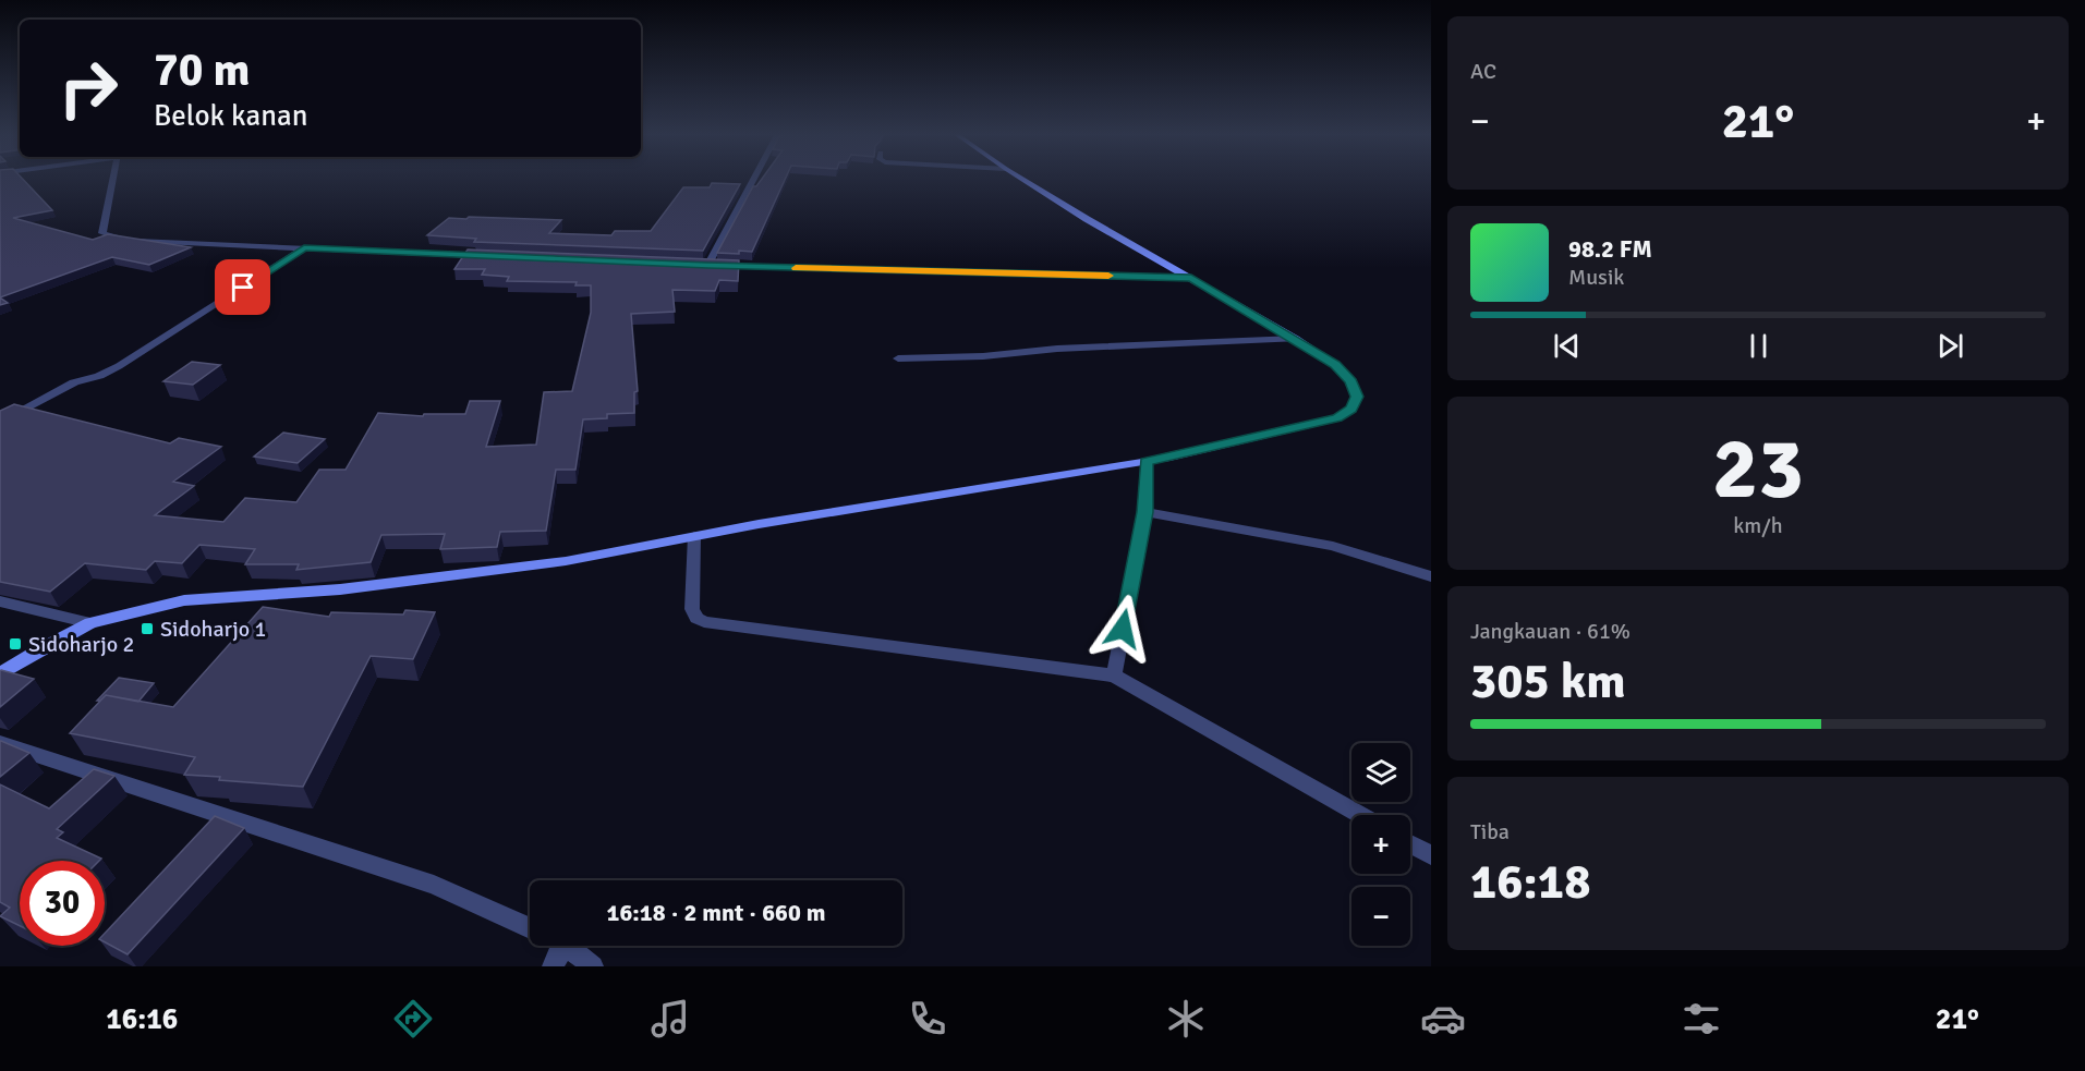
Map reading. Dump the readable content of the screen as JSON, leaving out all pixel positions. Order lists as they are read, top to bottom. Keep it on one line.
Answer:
{"places":{"transit":["Sidoharjo 1","Sidoharjo 2"]},"page":{"tile":["AC",["23","km/h"],["Jangkauan · 61%","305 km"],["Tiba","16:18"]],"turn":["70 m","Belok kanan"],"heat":["−","21°","+"],"song":["98.2 FM","Musik"],"map_buttons":["+","−"],"limit":"30","trip":"16:18 · 2 mnt · 660 m","tabs":["16:16","21°"]}}
